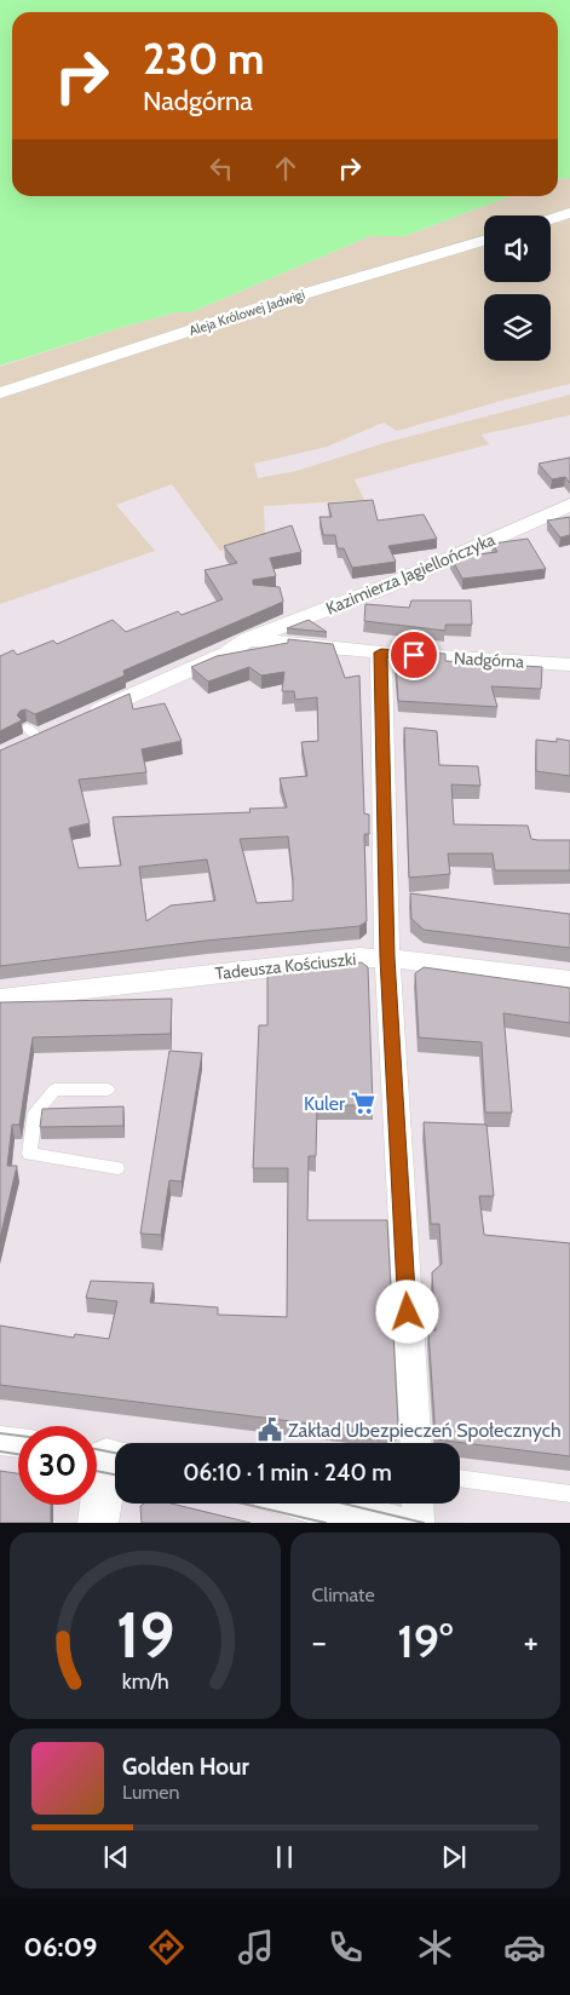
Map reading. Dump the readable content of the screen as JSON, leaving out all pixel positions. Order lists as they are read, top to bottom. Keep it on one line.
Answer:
{"streets":{"street":["Aleja Królowej Jadwigi","Kazimierza Jagiellończyka","Nadgórna","Tadeusza Kościuszki"]},"crossings":[["Kazimierza Jagiellończyka","Nadgórna"]],"places":{"supermarket":["Kuler"],"public building":["Zakład Ubezpieczeń Społecznych"]},"page":{"turn":["230 m","Nadgórna"],"limit":"30","trip":"06:10 · 1 min · 240 m","tile":"Climate","heat":["−","19°","+"],"song":["Golden Hour","Lumen"],"tabs":"06:09","gauge":["19","km/h"]}}
